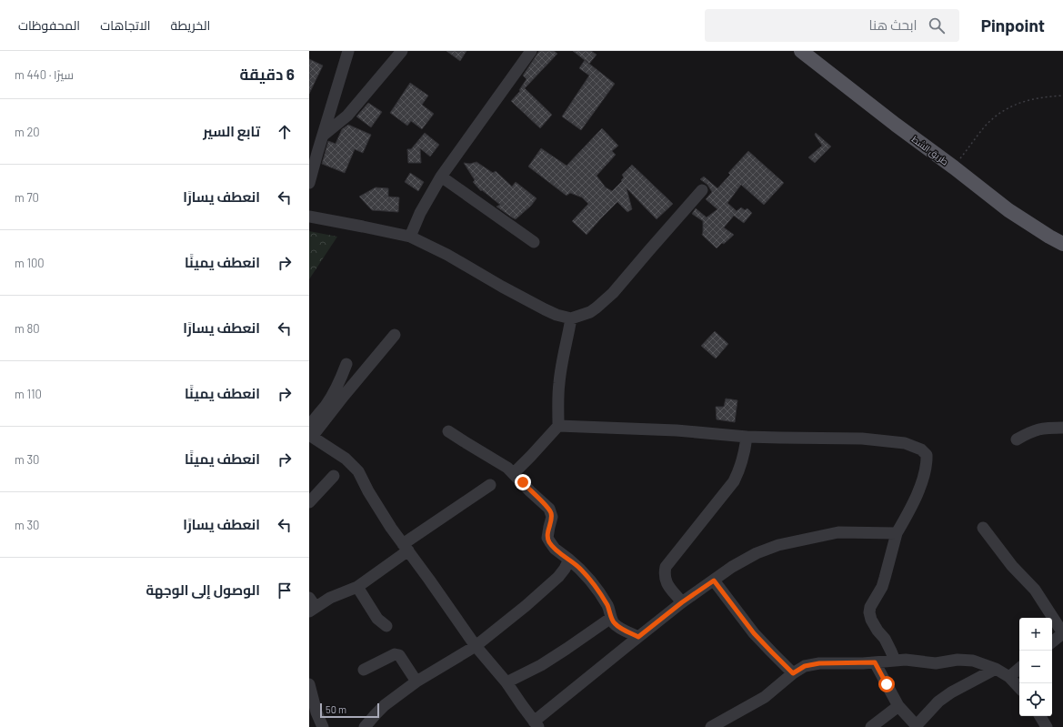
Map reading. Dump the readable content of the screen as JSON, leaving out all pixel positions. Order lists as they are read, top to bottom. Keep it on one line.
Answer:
{"streets":{"main road":["طريق الشط"]},"scale_bar":"50 m","page":{"header":"Pinpoint","search":"ابحث هنا","nav":["الخريطة","الاتجاهات","المحفوظات"],"heading":["6 دقيقة","سيرًا · 440 m"],"list":[["تابع السير","20 m"],["انعطف يسارًا","70 m"],["انعطف يمينًا","100 m"],["انعطف يسارًا","80 m"],["انعطف يمينًا","110 m"],["انعطف يمينًا","30 m"],["انعطف يسارًا","30 m"],"الوصول إلى الوجهة"],"map_buttons":["+","−"],"scale":"50 m"}}
